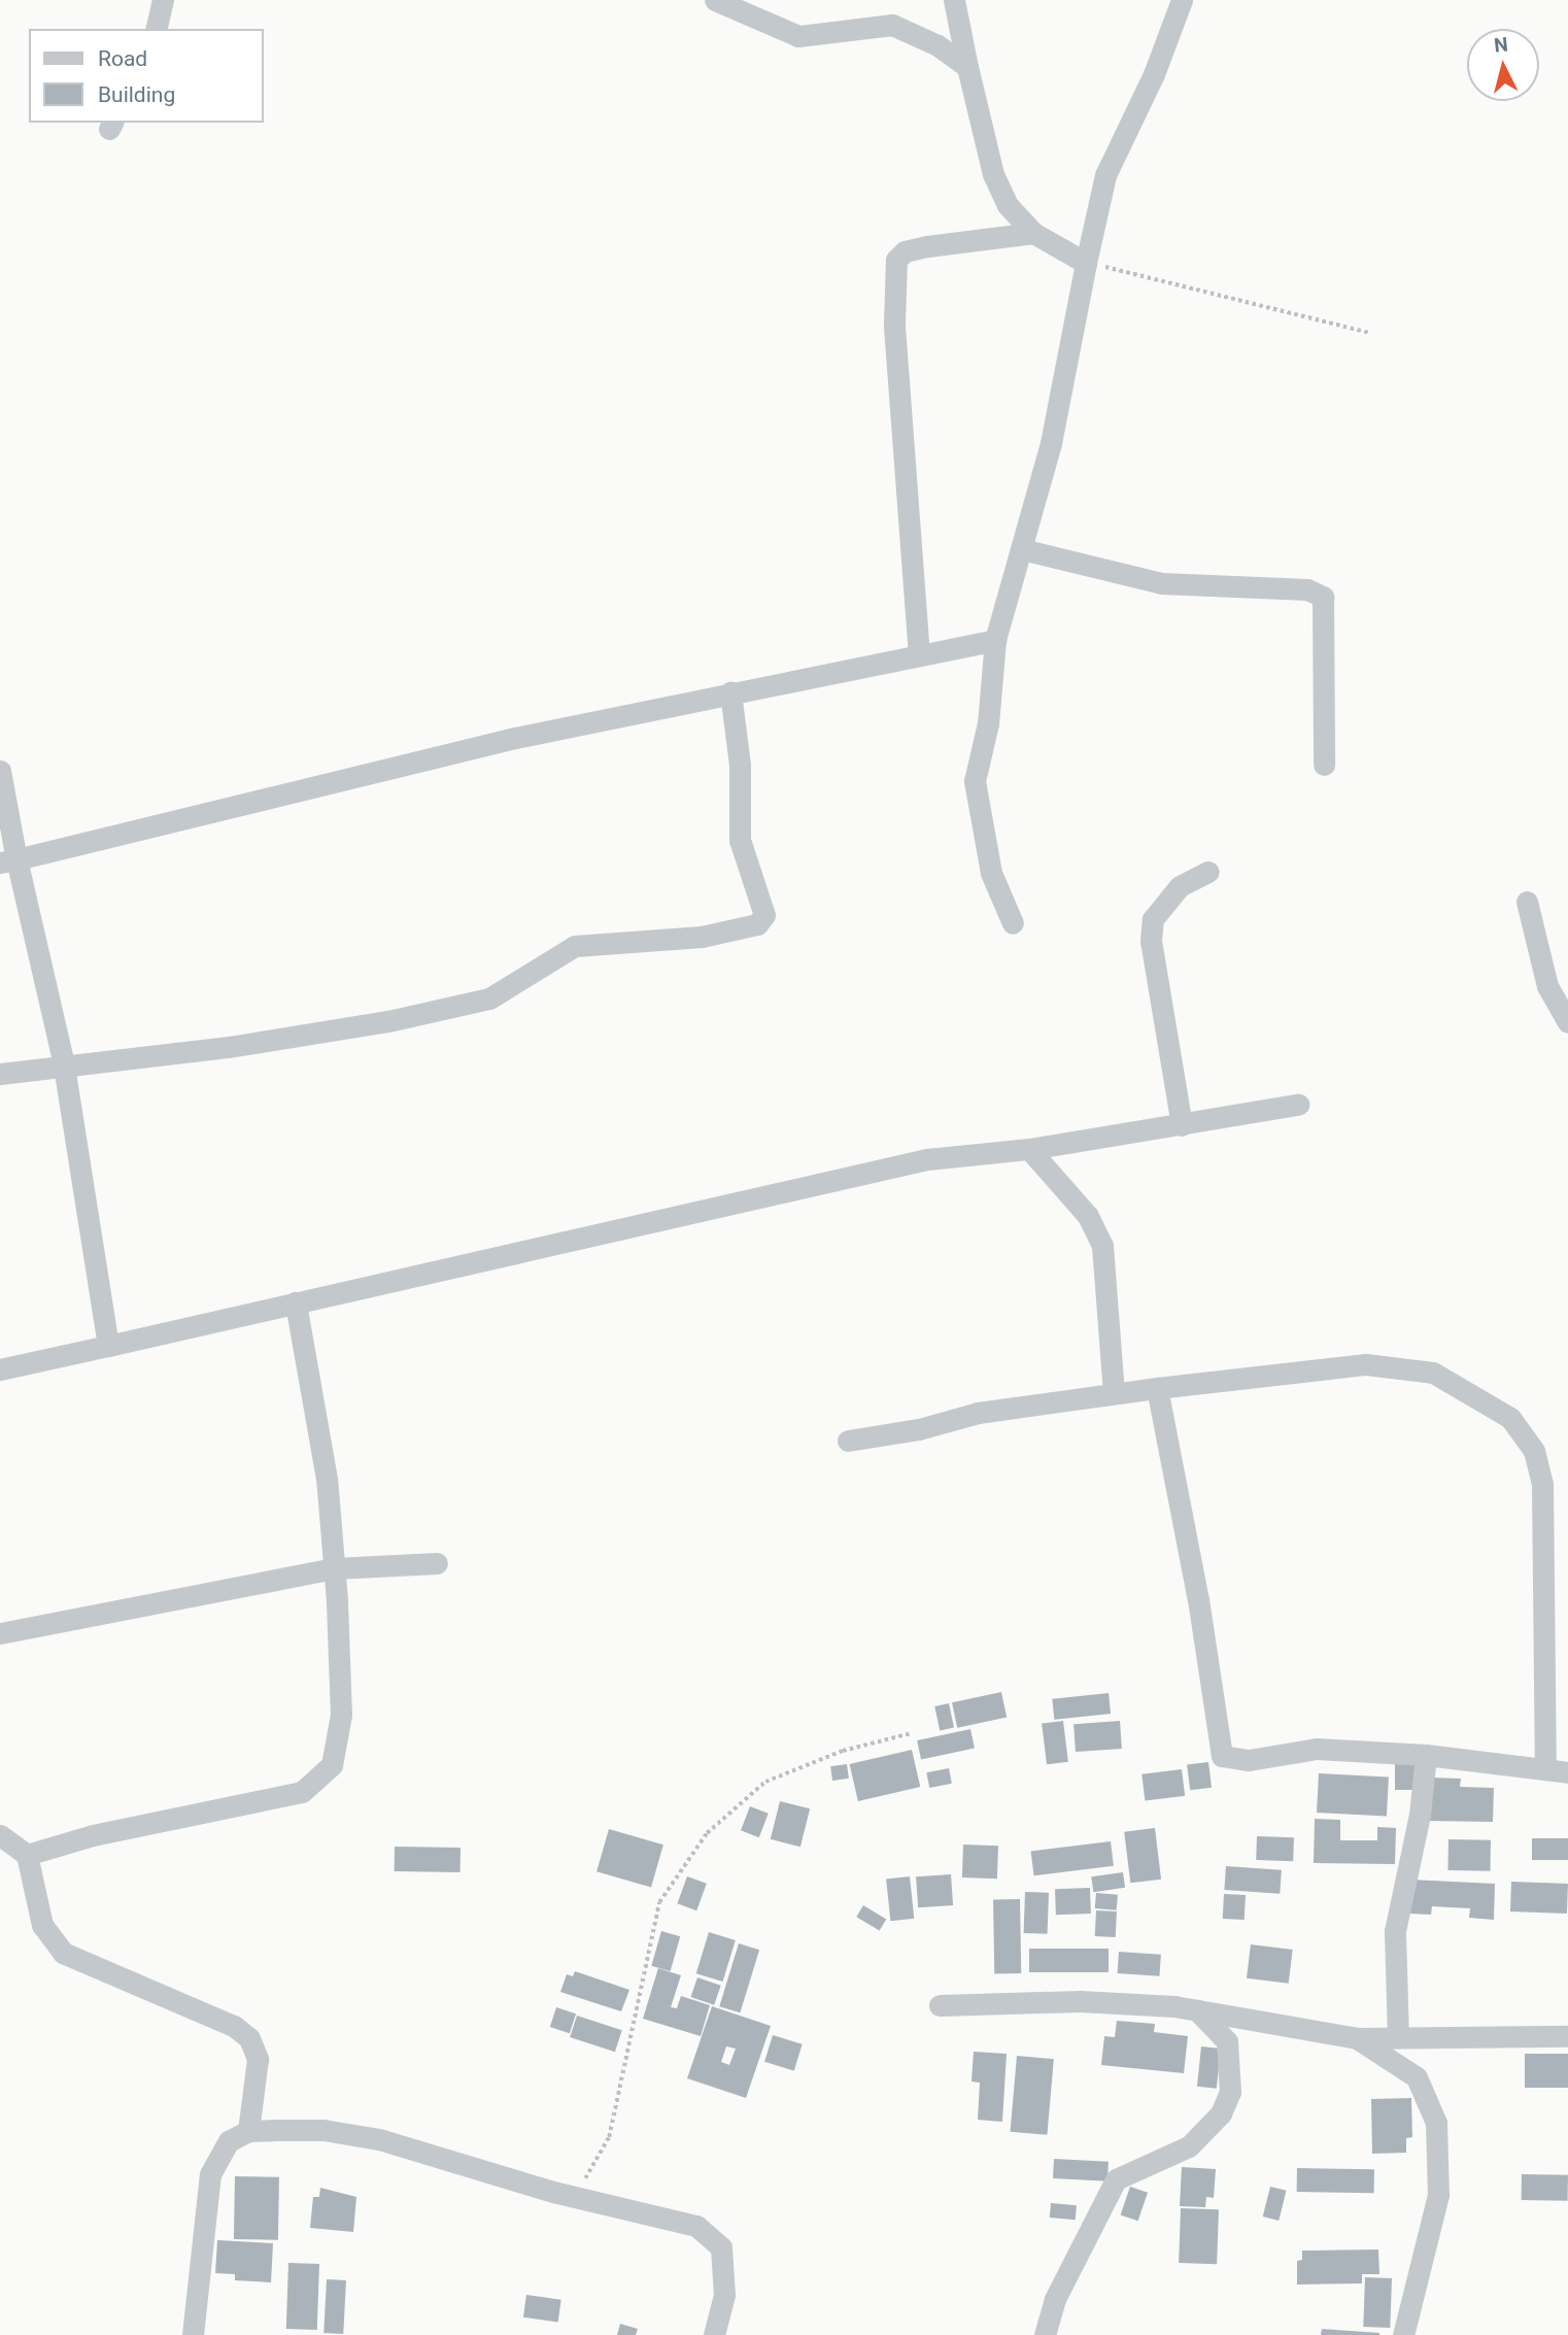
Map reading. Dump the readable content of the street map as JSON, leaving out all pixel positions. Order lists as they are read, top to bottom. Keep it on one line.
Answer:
{"legend":["Road","Building"],"north":"top"}
